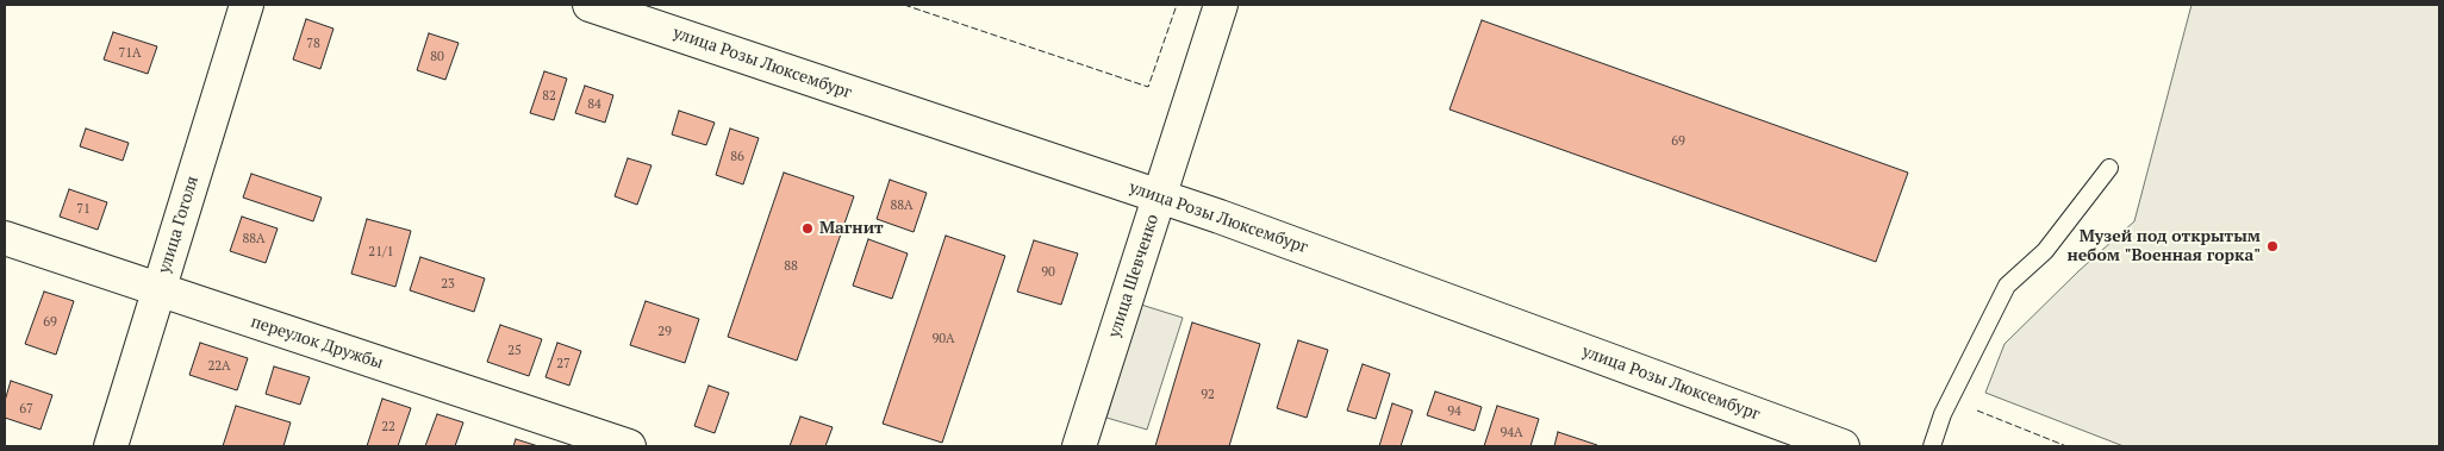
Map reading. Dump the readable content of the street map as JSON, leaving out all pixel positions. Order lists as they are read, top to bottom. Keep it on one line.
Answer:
{"streets":{"street":["улица Розы Люксембург","улица Гоголя","улица Шевченко","переулок Дружбы"]},"crossings":[["улица Розы Люксембург","улица Шевченко"],["улица Гоголя","переулок Дружбы"]],"places":["Магнит","Музей под открытым небом \"Военная горка\""],"house_numbers":["78","71А","80","82","84","69","86","88А","71","88А","21/1","88","90","23","69","29","90А","25","27","22А","92","67","94","22","94А"]}
